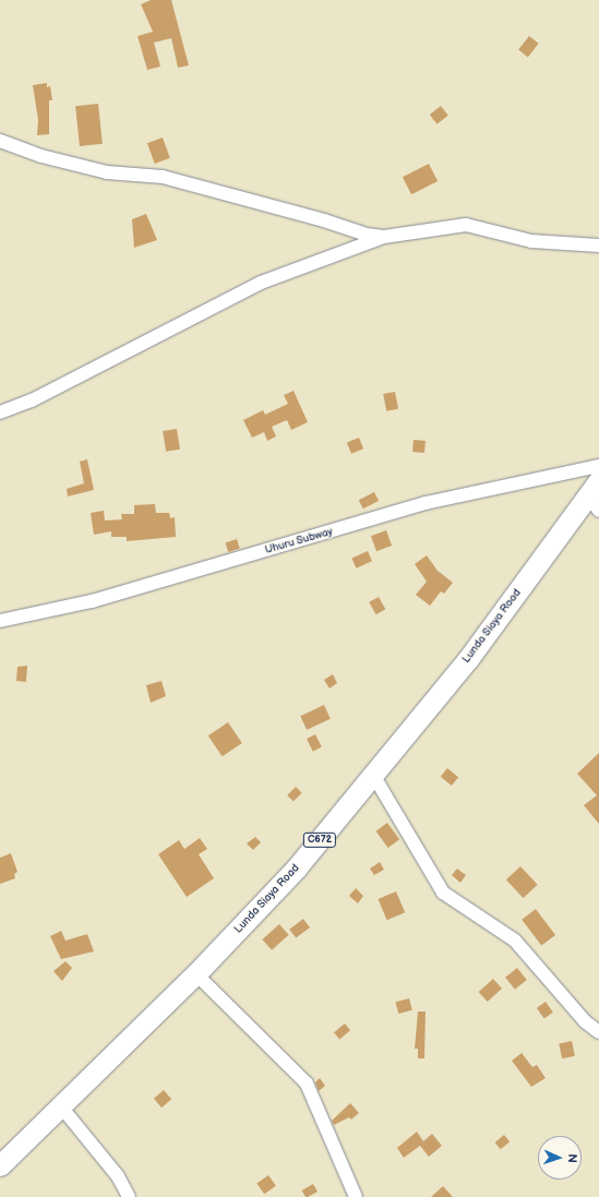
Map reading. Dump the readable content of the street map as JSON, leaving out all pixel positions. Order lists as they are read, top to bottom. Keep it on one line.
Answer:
{"streets":{"main road":["Lunda Siaya Road","C672"],"street":["Uhuru Subway"]},"north":"right"}
